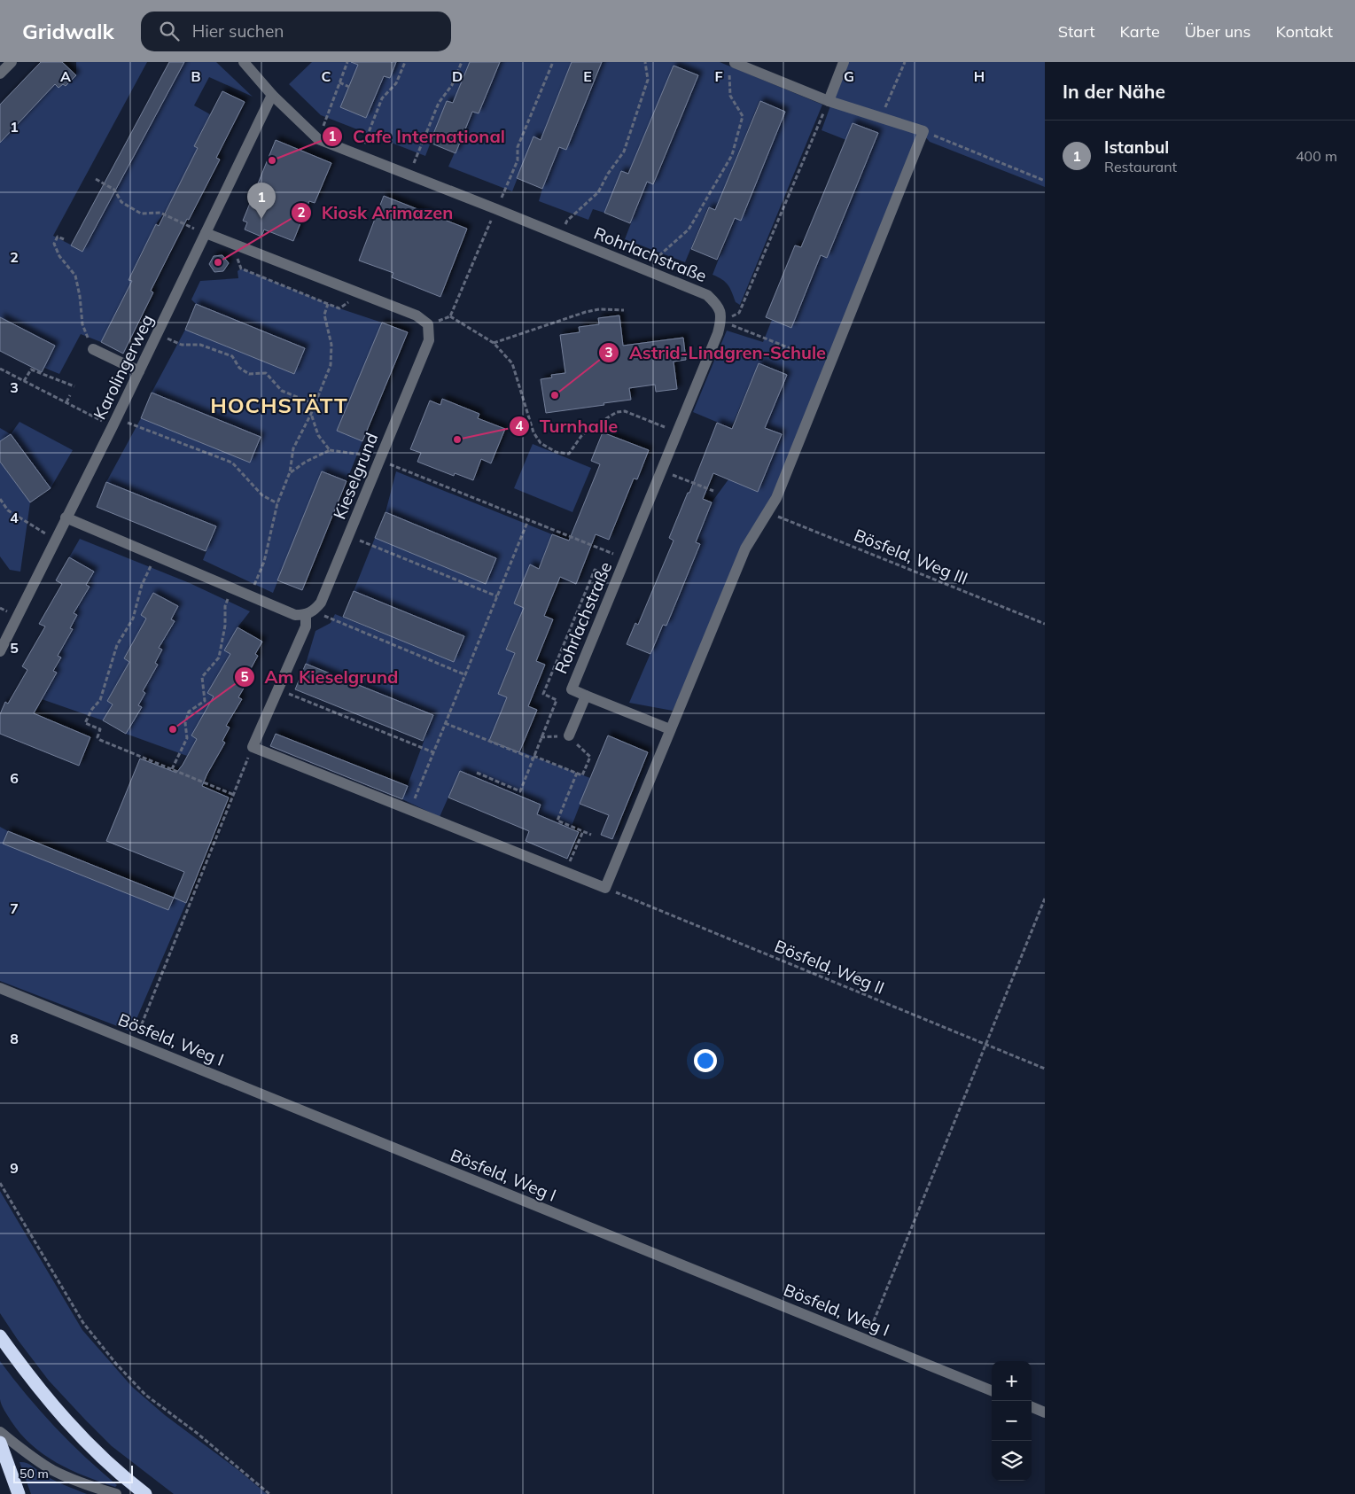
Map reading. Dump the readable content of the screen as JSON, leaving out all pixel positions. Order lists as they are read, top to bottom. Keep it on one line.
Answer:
{"streets":{"street":["Rohrlachstraße","Karolingerweg","Kieselgrund","Bösfeld, Weg I"],"path":["Bösfeld, Weg III","Bösfeld, Weg II"]},"crossings":[["Rohrlachstraße","Karolingerweg"]],"districts":["HOCHSTÄTT"],"places":["Cafe International","Kiosk Arimazen","Astrid-Lindgren-Schule","Turnhalle","Am Kieselgrund"],"scale_bar":"50 m","page":{"header":"Gridwalk","search":"Hier suchen","nav":["Start","Karte","Über uns","Kontakt"],"heading":"In der Nähe","list":[{"mark":"1","name":"Istanbul","note":"Restaurant","value":"400 m"}],"pins":"1","map_buttons":["+","−"],"scale":"50 m"},"grid":{"columns":["A","B","C","D","E","F","G","H"],"rows":["1","2","3","4","5","6","7","8","9"]}}
